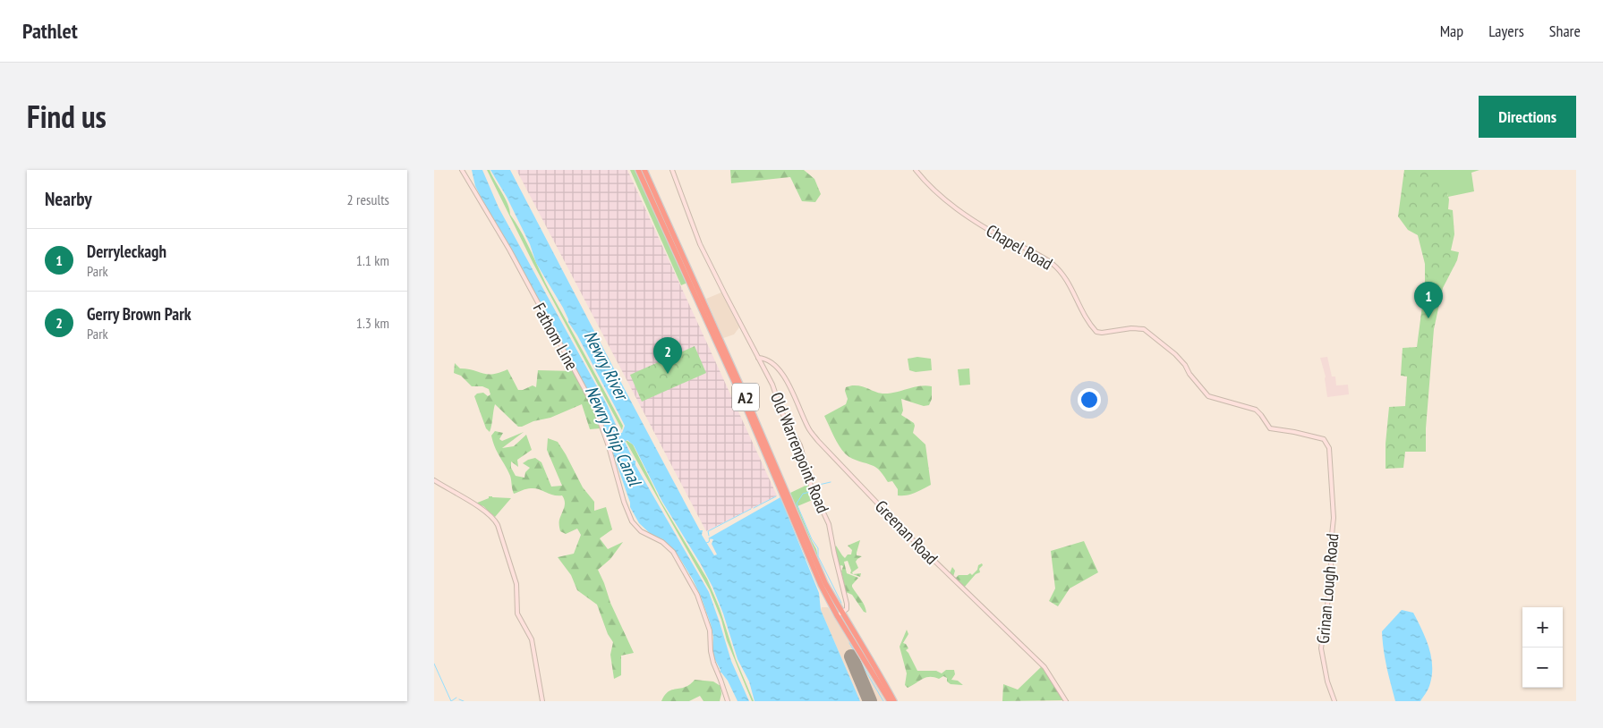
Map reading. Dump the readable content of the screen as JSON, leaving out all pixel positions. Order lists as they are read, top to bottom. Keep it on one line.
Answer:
{"streets":{"highway":["A2"],"street":["Chapel Road","Fathom Line","Old Warrenpoint Road","Greenan Road","Grinan Lough Road"]},"crossings":[["Chapel Road","Grinan Lough Road"],["A2","Old Warrenpoint Road"],["Old Warrenpoint Road","Greenan Road"]],"water":["Newry River","Newry Ship Canal"],"page":{"header":"Pathlet","nav":["Map","Layers","Share"],"title":"Find us","buttons":"Directions","heading":["Nearby","2 results"],"list":[{"mark":"1","name":"Derryleckagh","note":"Park","value":"1.1 km"},{"mark":"2","name":"Gerry Brown Park","note":"Park","value":"1.3 km"}],"pins":["1","2"],"map_buttons":["+","−"]}}
